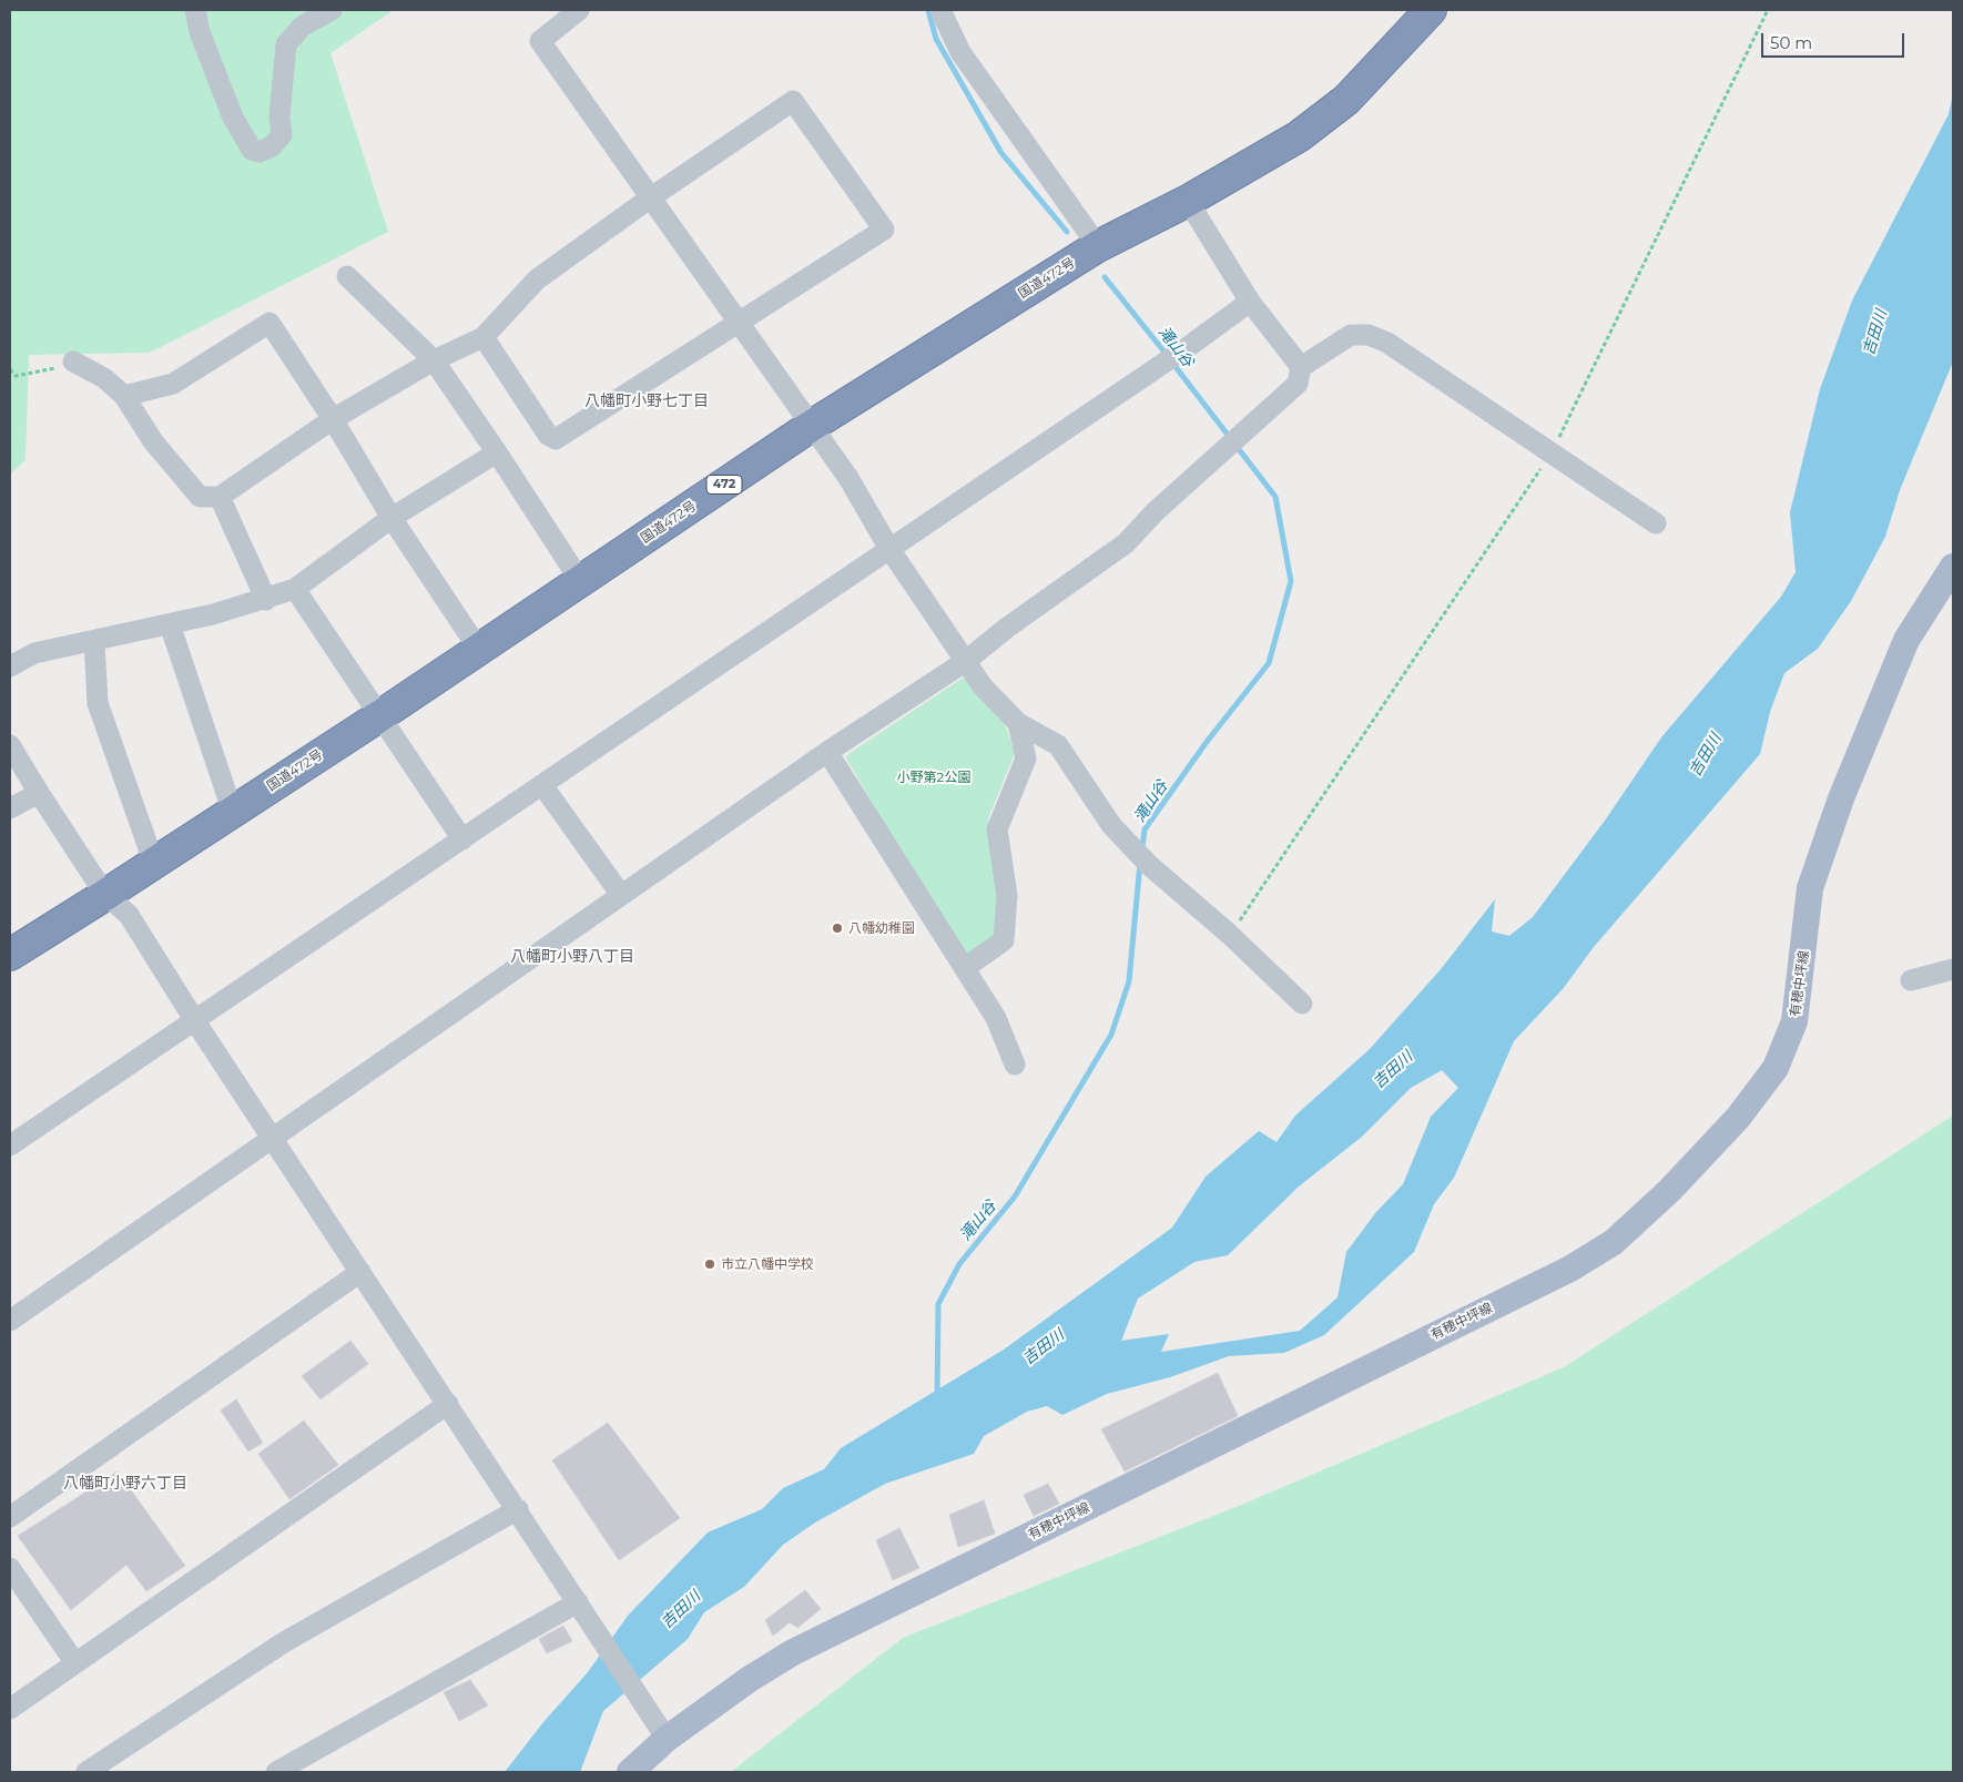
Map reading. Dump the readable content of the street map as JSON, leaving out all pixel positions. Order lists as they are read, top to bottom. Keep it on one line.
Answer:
{"streets":{"highway":["国道472号","472"],"main road":["有穂中坪線"]},"districts":["八幡町小野七丁目","八幡町小野八丁目","八幡町小野六丁目"],"water":["吉田川","滝山谷"],"parks":["小野第2公園"],"places":["八幡幼稚園","市立八幡中学校"],"scale_bar":"50 m"}
